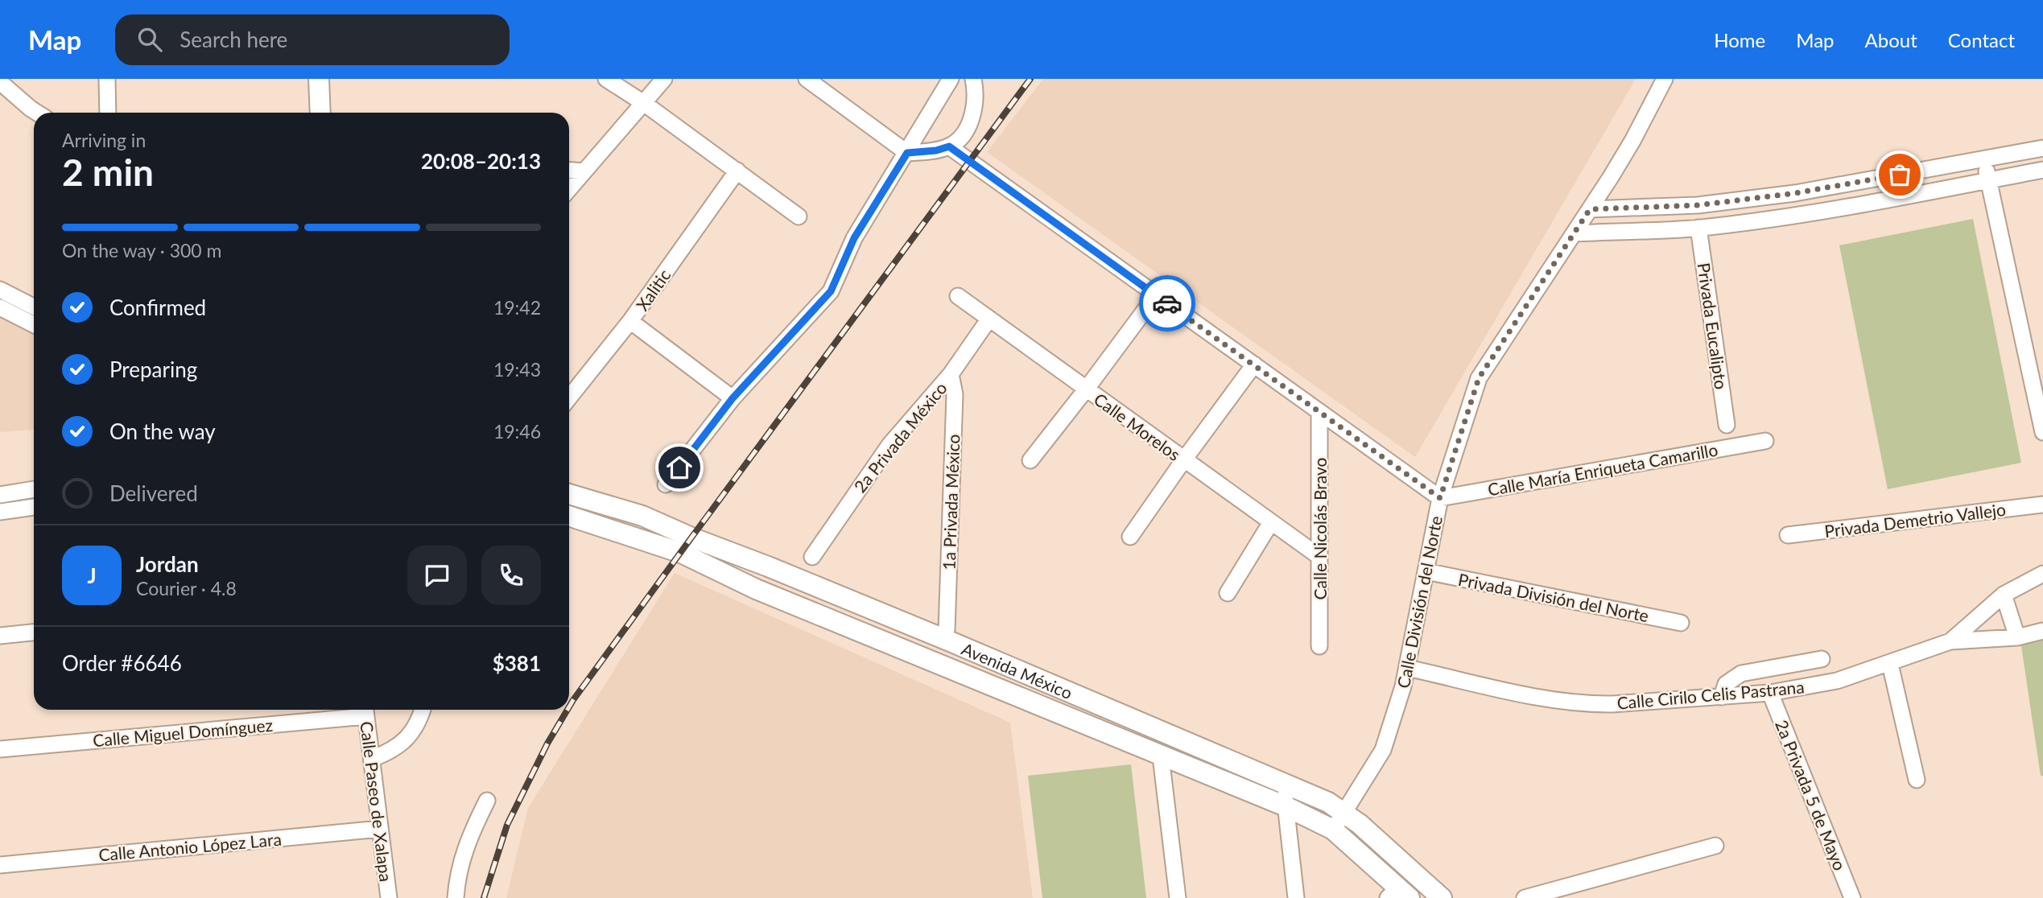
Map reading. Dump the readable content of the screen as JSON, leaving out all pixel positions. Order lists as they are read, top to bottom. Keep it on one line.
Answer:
{"streets":{"main road":["Avenida México"],"street":["Xalitic","Privada Eucalipto","Calle Morelos","2a Privada México","Calle María Enriqueta Camarillo","1a Privada México","Privada Demetrio Vallejo","Calle Nicolás Bravo","Privada División del Norte","Calle División del Norte","Calle Cirilo Celis Pastrana","Calle Miguel Domínguez","2a Privada 5 de Mayo","Calle Paseo de Xalapa","Calle Antonio López Lara"]},"crossings":[["Calle Morelos","2a Privada México"],["Calle Morelos","Calle Nicolás Bravo"],["2a Privada México","1a Privada México"],["Calle María Enriqueta Camarillo","Calle División del Norte"],["Privada División del Norte","Calle División del Norte"],["Calle División del Norte","Avenida México"],["Calle División del Norte","Calle Cirilo Celis Pastrana"],["Calle Cirilo Celis Pastrana","2a Privada 5 de Mayo"],["Calle Miguel Domínguez","Calle Paseo de Xalapa"],["Calle Paseo de Xalapa","Calle Antonio López Lara"]],"page":{"header":"Map","search":"Search here","nav":["Home","Map","About","Contact"],"heading":["2 min","Arriving in","20:08–20:13"],"panel":["Jordan","Courier · 4.8","Order #6646","$381"],"bar":"On the way · 300 m","list":[["Confirmed","19:42"],["Preparing","19:43"],["On the way","19:46"],"Delivered"],"round":"J"}}
